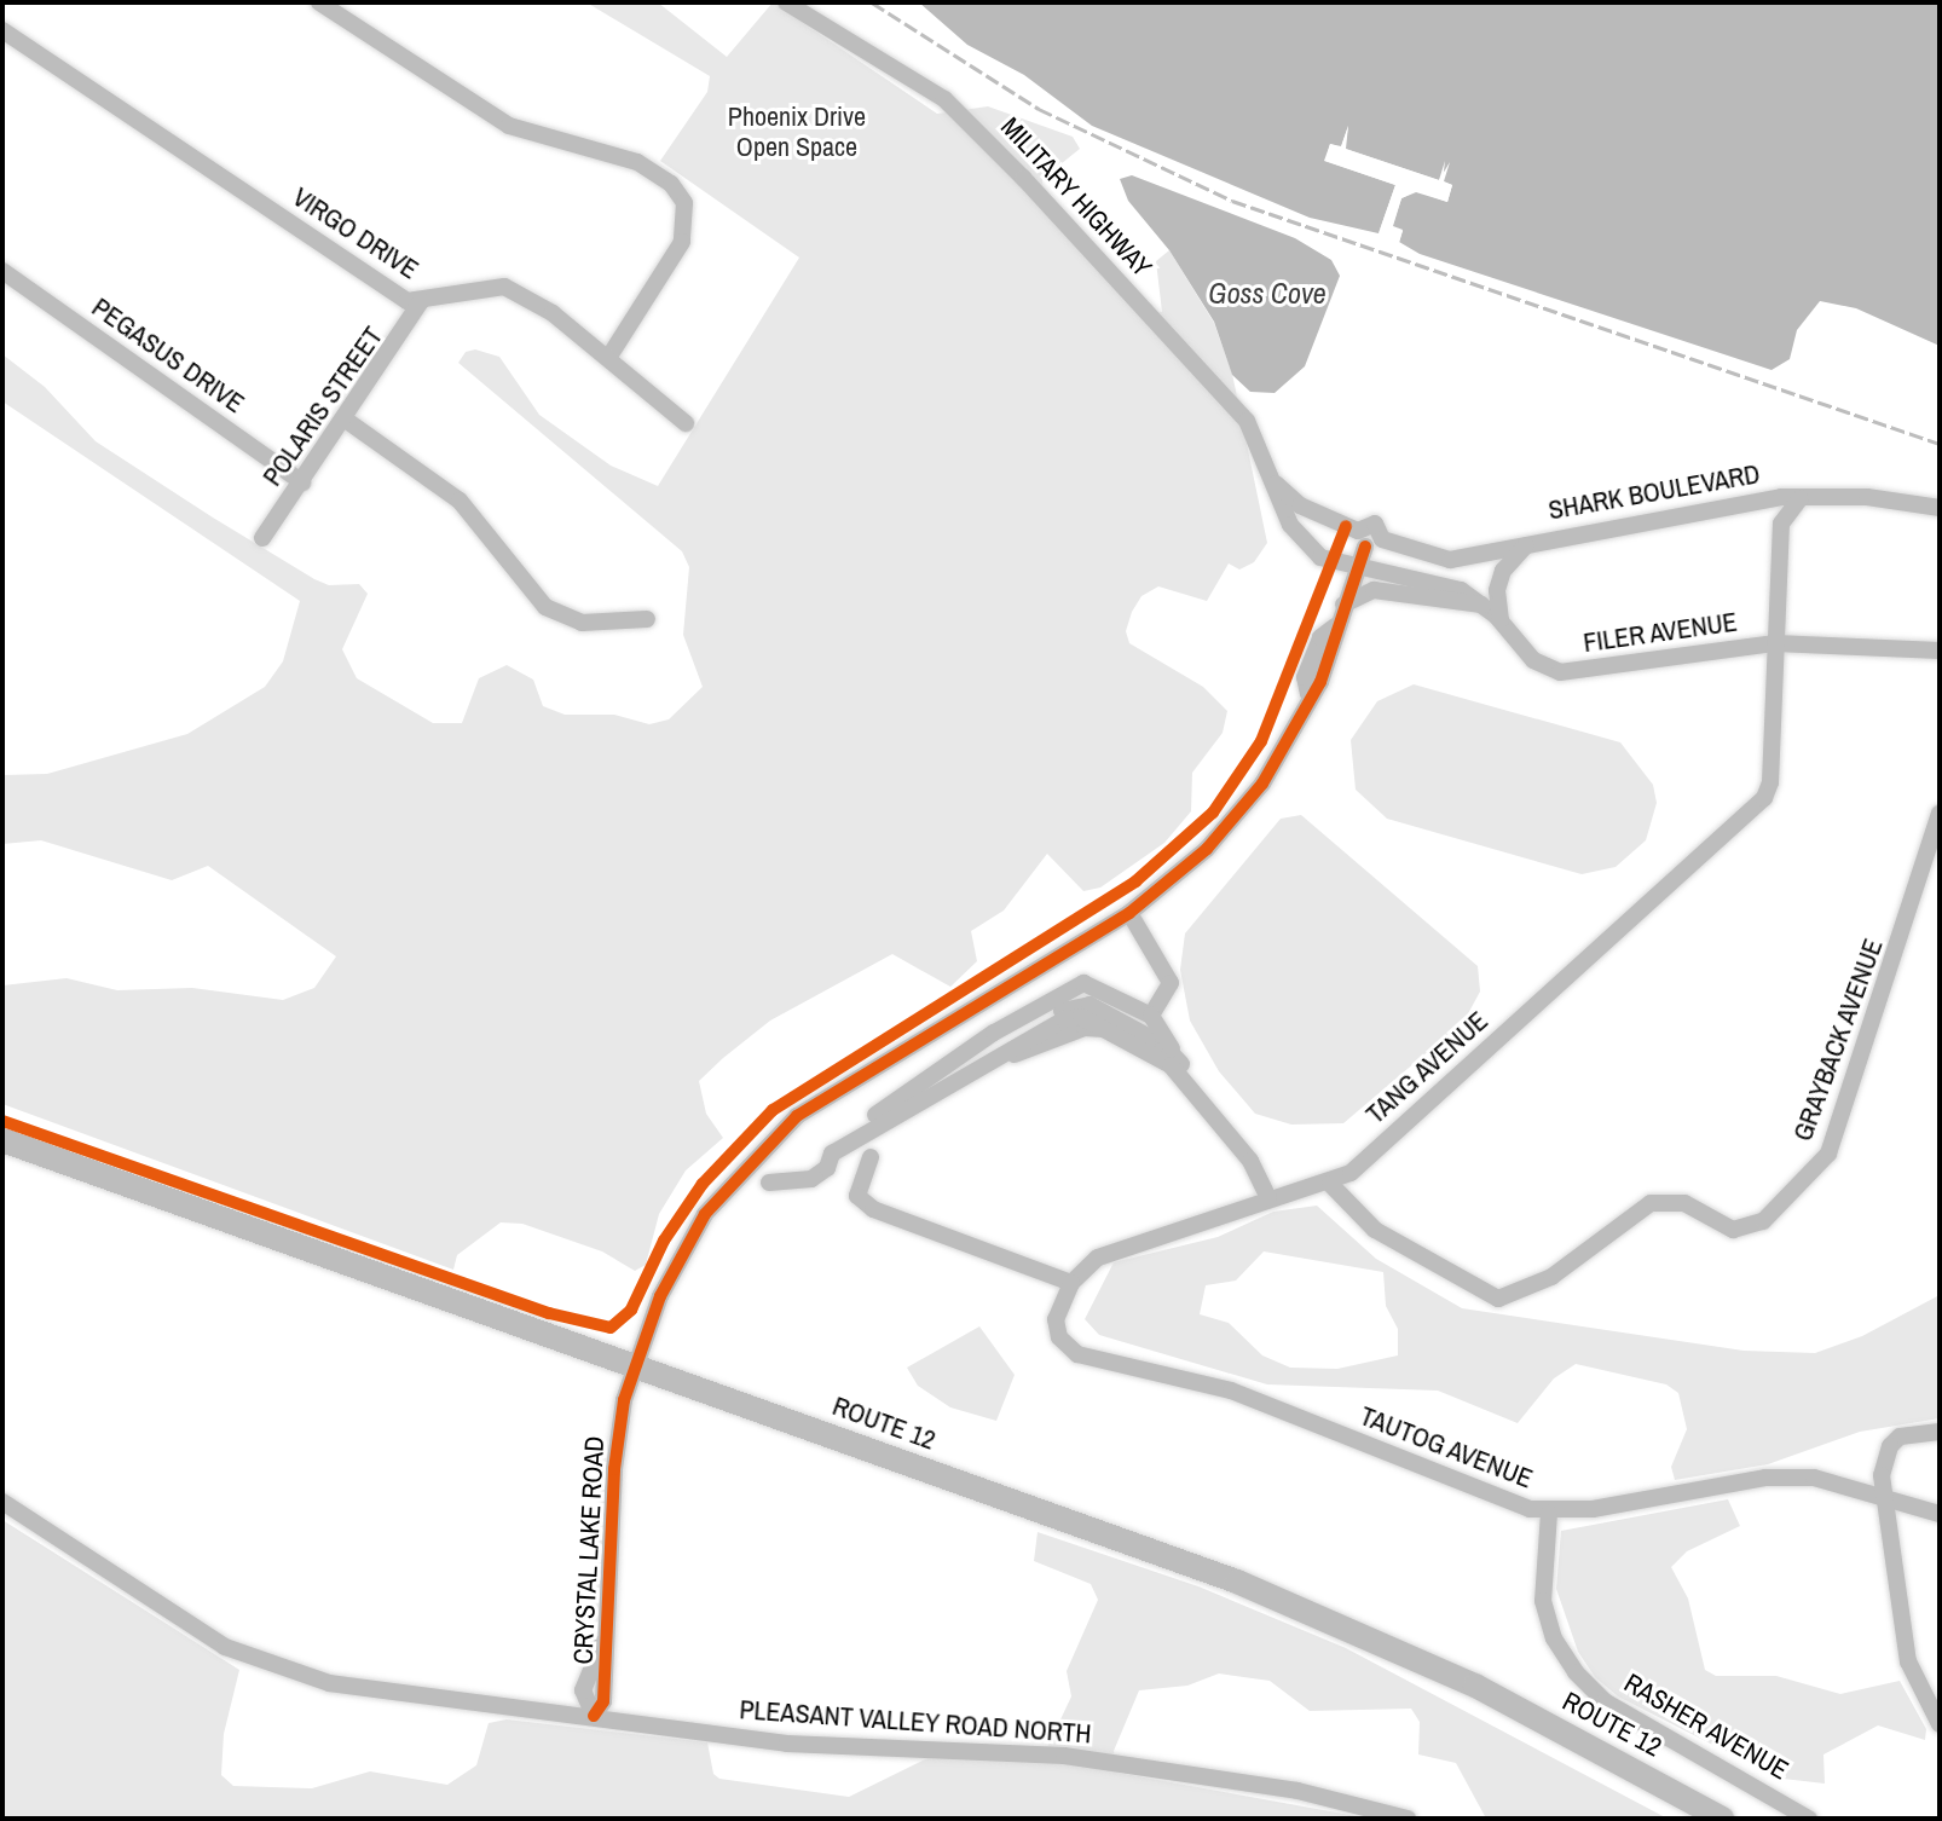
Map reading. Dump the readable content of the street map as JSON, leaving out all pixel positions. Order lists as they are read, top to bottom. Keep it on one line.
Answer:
{"streets":{"highway":["ROUTE 12"],"street":["MILITARY HIGHWAY","VIRGO DRIVE","PEGASUS DRIVE","POLARIS STREET","SHARK BOULEVARD","FILER AVENUE","GRAYBACK AVENUE","TANG AVENUE","TAUTOG AVENUE","CRYSTAL LAKE ROAD","PLEASANT VALLEY ROAD NORTH","RASHER AVENUE"]},"crossings":[["MILITARY HIGHWAY","SHARK BOULEVARD"],["MILITARY HIGHWAY","FILER AVENUE"],["MILITARY HIGHWAY","CRYSTAL LAKE ROAD"],["VIRGO DRIVE","POLARIS STREET"],["PEGASUS DRIVE","POLARIS STREET"],["SHARK BOULEVARD","CRYSTAL LAKE ROAD"],["FILER AVENUE","TANG AVENUE"],["FILER AVENUE","CRYSTAL LAKE ROAD"],["GRAYBACK AVENUE","TANG AVENUE"],["TANG AVENUE","TAUTOG AVENUE"],["ROUTE 12","CRYSTAL LAKE ROAD"],["TAUTOG AVENUE","RASHER AVENUE"],["CRYSTAL LAKE ROAD","PLEASANT VALLEY ROAD NORTH"]],"water":["Goss Cove"],"parks":["Phoenix Drive Open Space"]}
